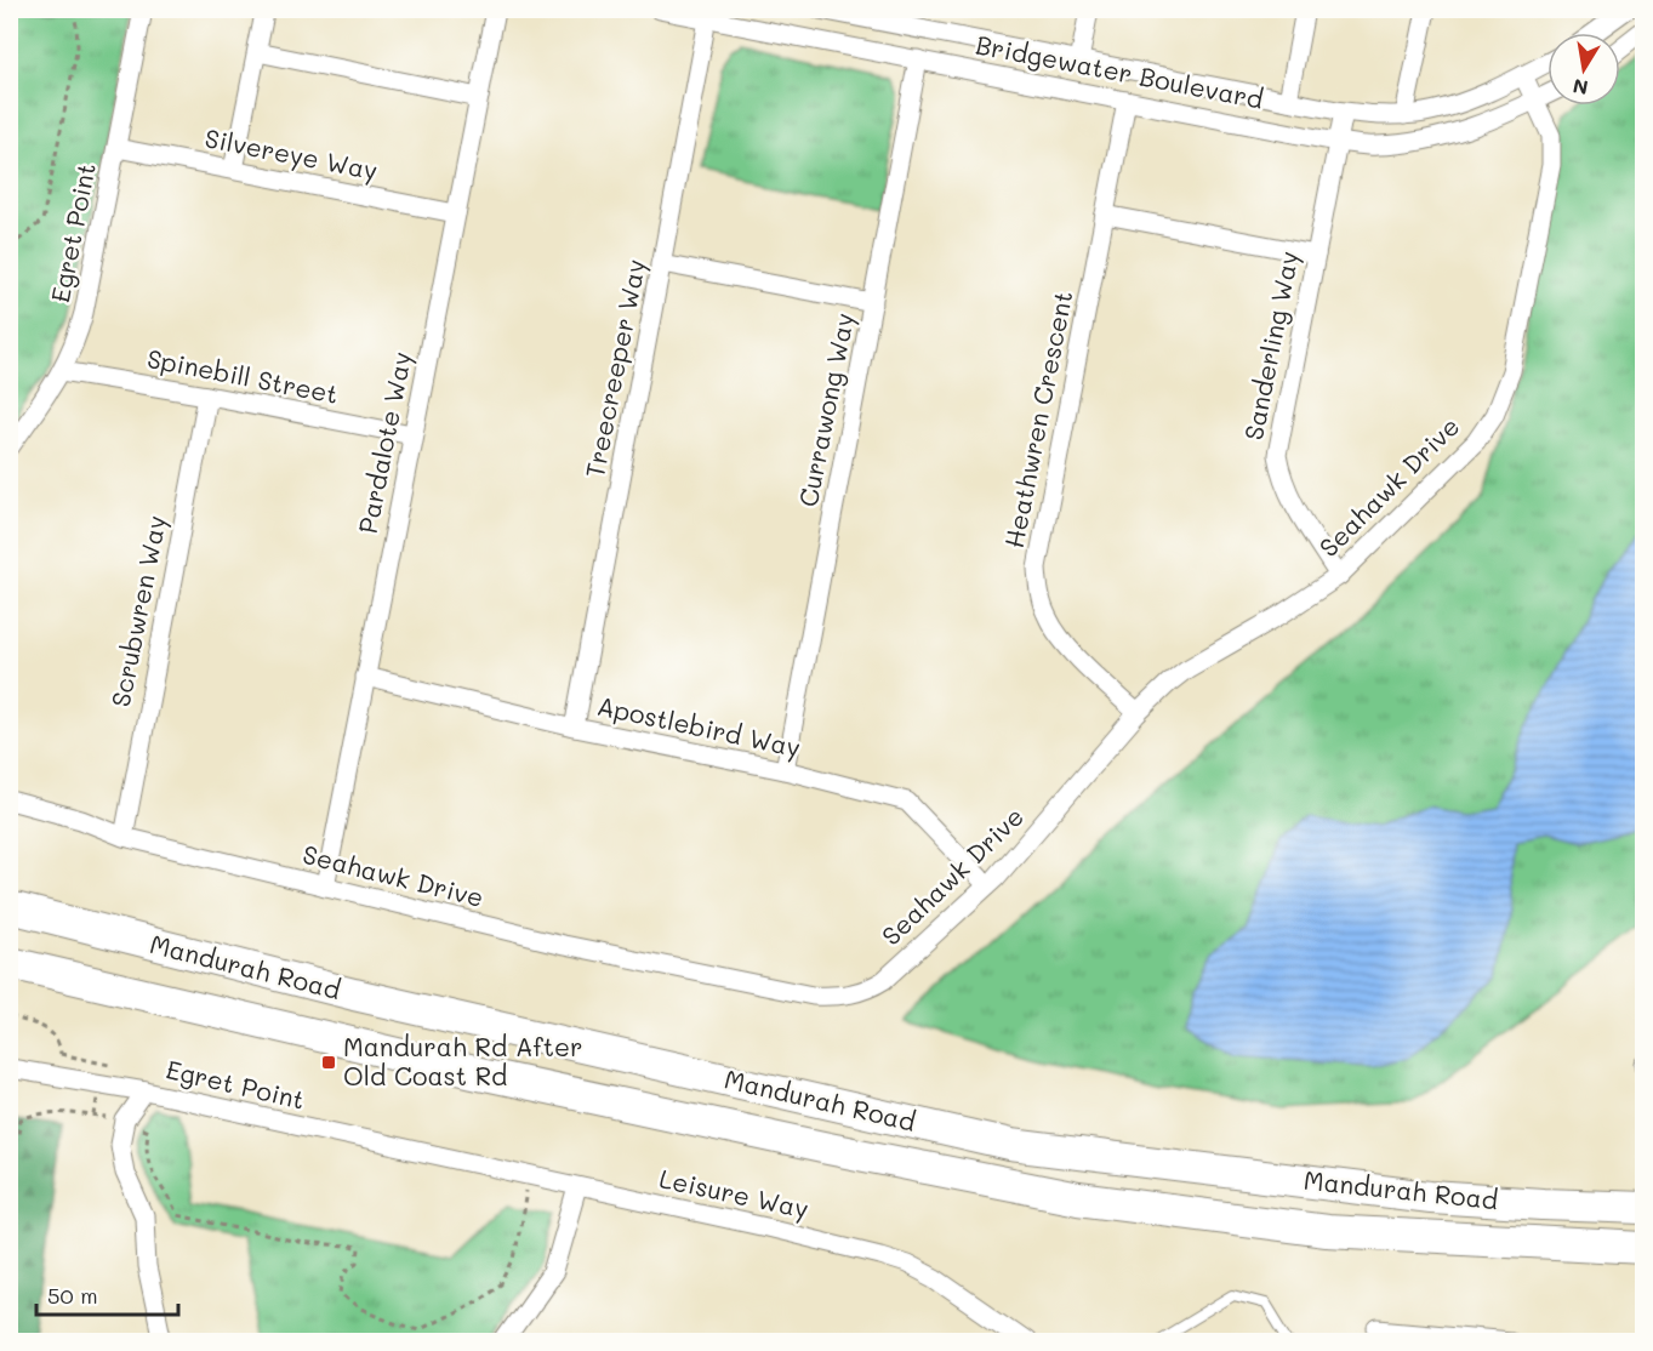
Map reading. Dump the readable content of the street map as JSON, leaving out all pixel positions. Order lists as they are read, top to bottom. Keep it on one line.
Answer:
{"streets":{"highway":["Mandurah Road"],"street":["Bridgewater Boulevard","Silvereye Way","Egret Point","Sanderling Way","Treecreeper Way","Spinebill Street","Currawong Way","Heathwren Crescent","Pardalote Way","Seahawk Drive","Scrubwren Way","Apostlebird Way","Leisure Way"]},"crossings":[["Bridgewater Boulevard","Sanderling Way"],["Bridgewater Boulevard","Treecreeper Way"],["Bridgewater Boulevard","Currawong Way"],["Bridgewater Boulevard","Heathwren Crescent"],["Bridgewater Boulevard","Seahawk Drive"],["Silvereye Way","Egret Point"],["Silvereye Way","Pardalote Way"],["Egret Point","Spinebill Street"],["Egret Point","Leisure Way"],["Sanderling Way","Seahawk Drive"],["Treecreeper Way","Apostlebird Way"],["Spinebill Street","Pardalote Way"],["Spinebill Street","Scrubwren Way"],["Currawong Way","Apostlebird Way"],["Heathwren Crescent","Seahawk Drive"],["Pardalote Way","Seahawk Drive"],["Pardalote Way","Apostlebird Way"],["Seahawk Drive","Scrubwren Way"],["Seahawk Drive","Apostlebird Way"]],"places":{"transit":["Mandurah Rd After Old Coast Rd"]},"scale_bar":"50 m","north":"bottom"}
